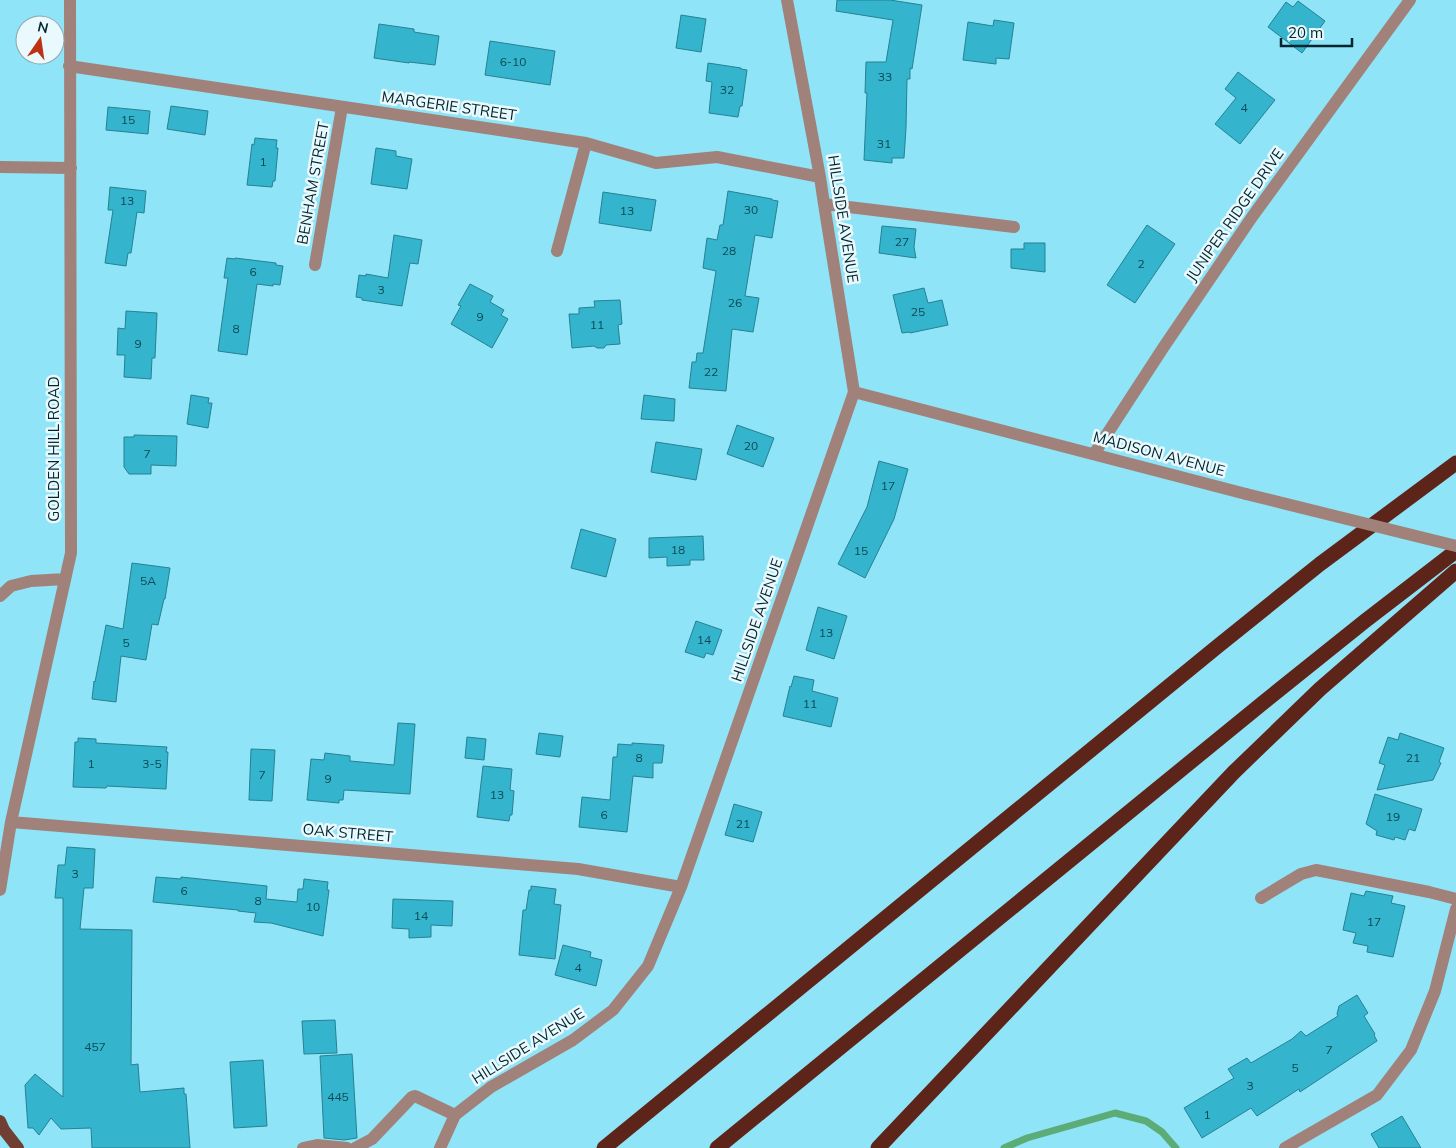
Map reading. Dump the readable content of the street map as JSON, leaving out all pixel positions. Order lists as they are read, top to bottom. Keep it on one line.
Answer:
{"streets":{"street":["MARGERIE STREET","BENHAM STREET","JUNIPER RIDGE DRIVE","HILLSIDE AVENUE","GOLDEN HILL ROAD","MADISON AVENUE","OAK STREET"]},"crossings":[["MARGERIE STREET","BENHAM STREET"],["MARGERIE STREET","HILLSIDE AVENUE"],["MARGERIE STREET","GOLDEN HILL ROAD"],["JUNIPER RIDGE DRIVE","MADISON AVENUE"],["HILLSIDE AVENUE","MADISON AVENUE"],["HILLSIDE AVENUE","OAK STREET"],["GOLDEN HILL ROAD","OAK STREET"]],"house_numbers":["6-10","33","32","4","15","31","1","13","30","13","27","28","2","6","3","26","25","9","11","8","9","22","20","7","17","18","15","5A","13","14","5","11","8","21","1","3-5","7","9","13","6","19","21","3","6","8","10","14","17","4","457","7","5","3","445","1"],"scale_bar":"20 m","north":"top"}
